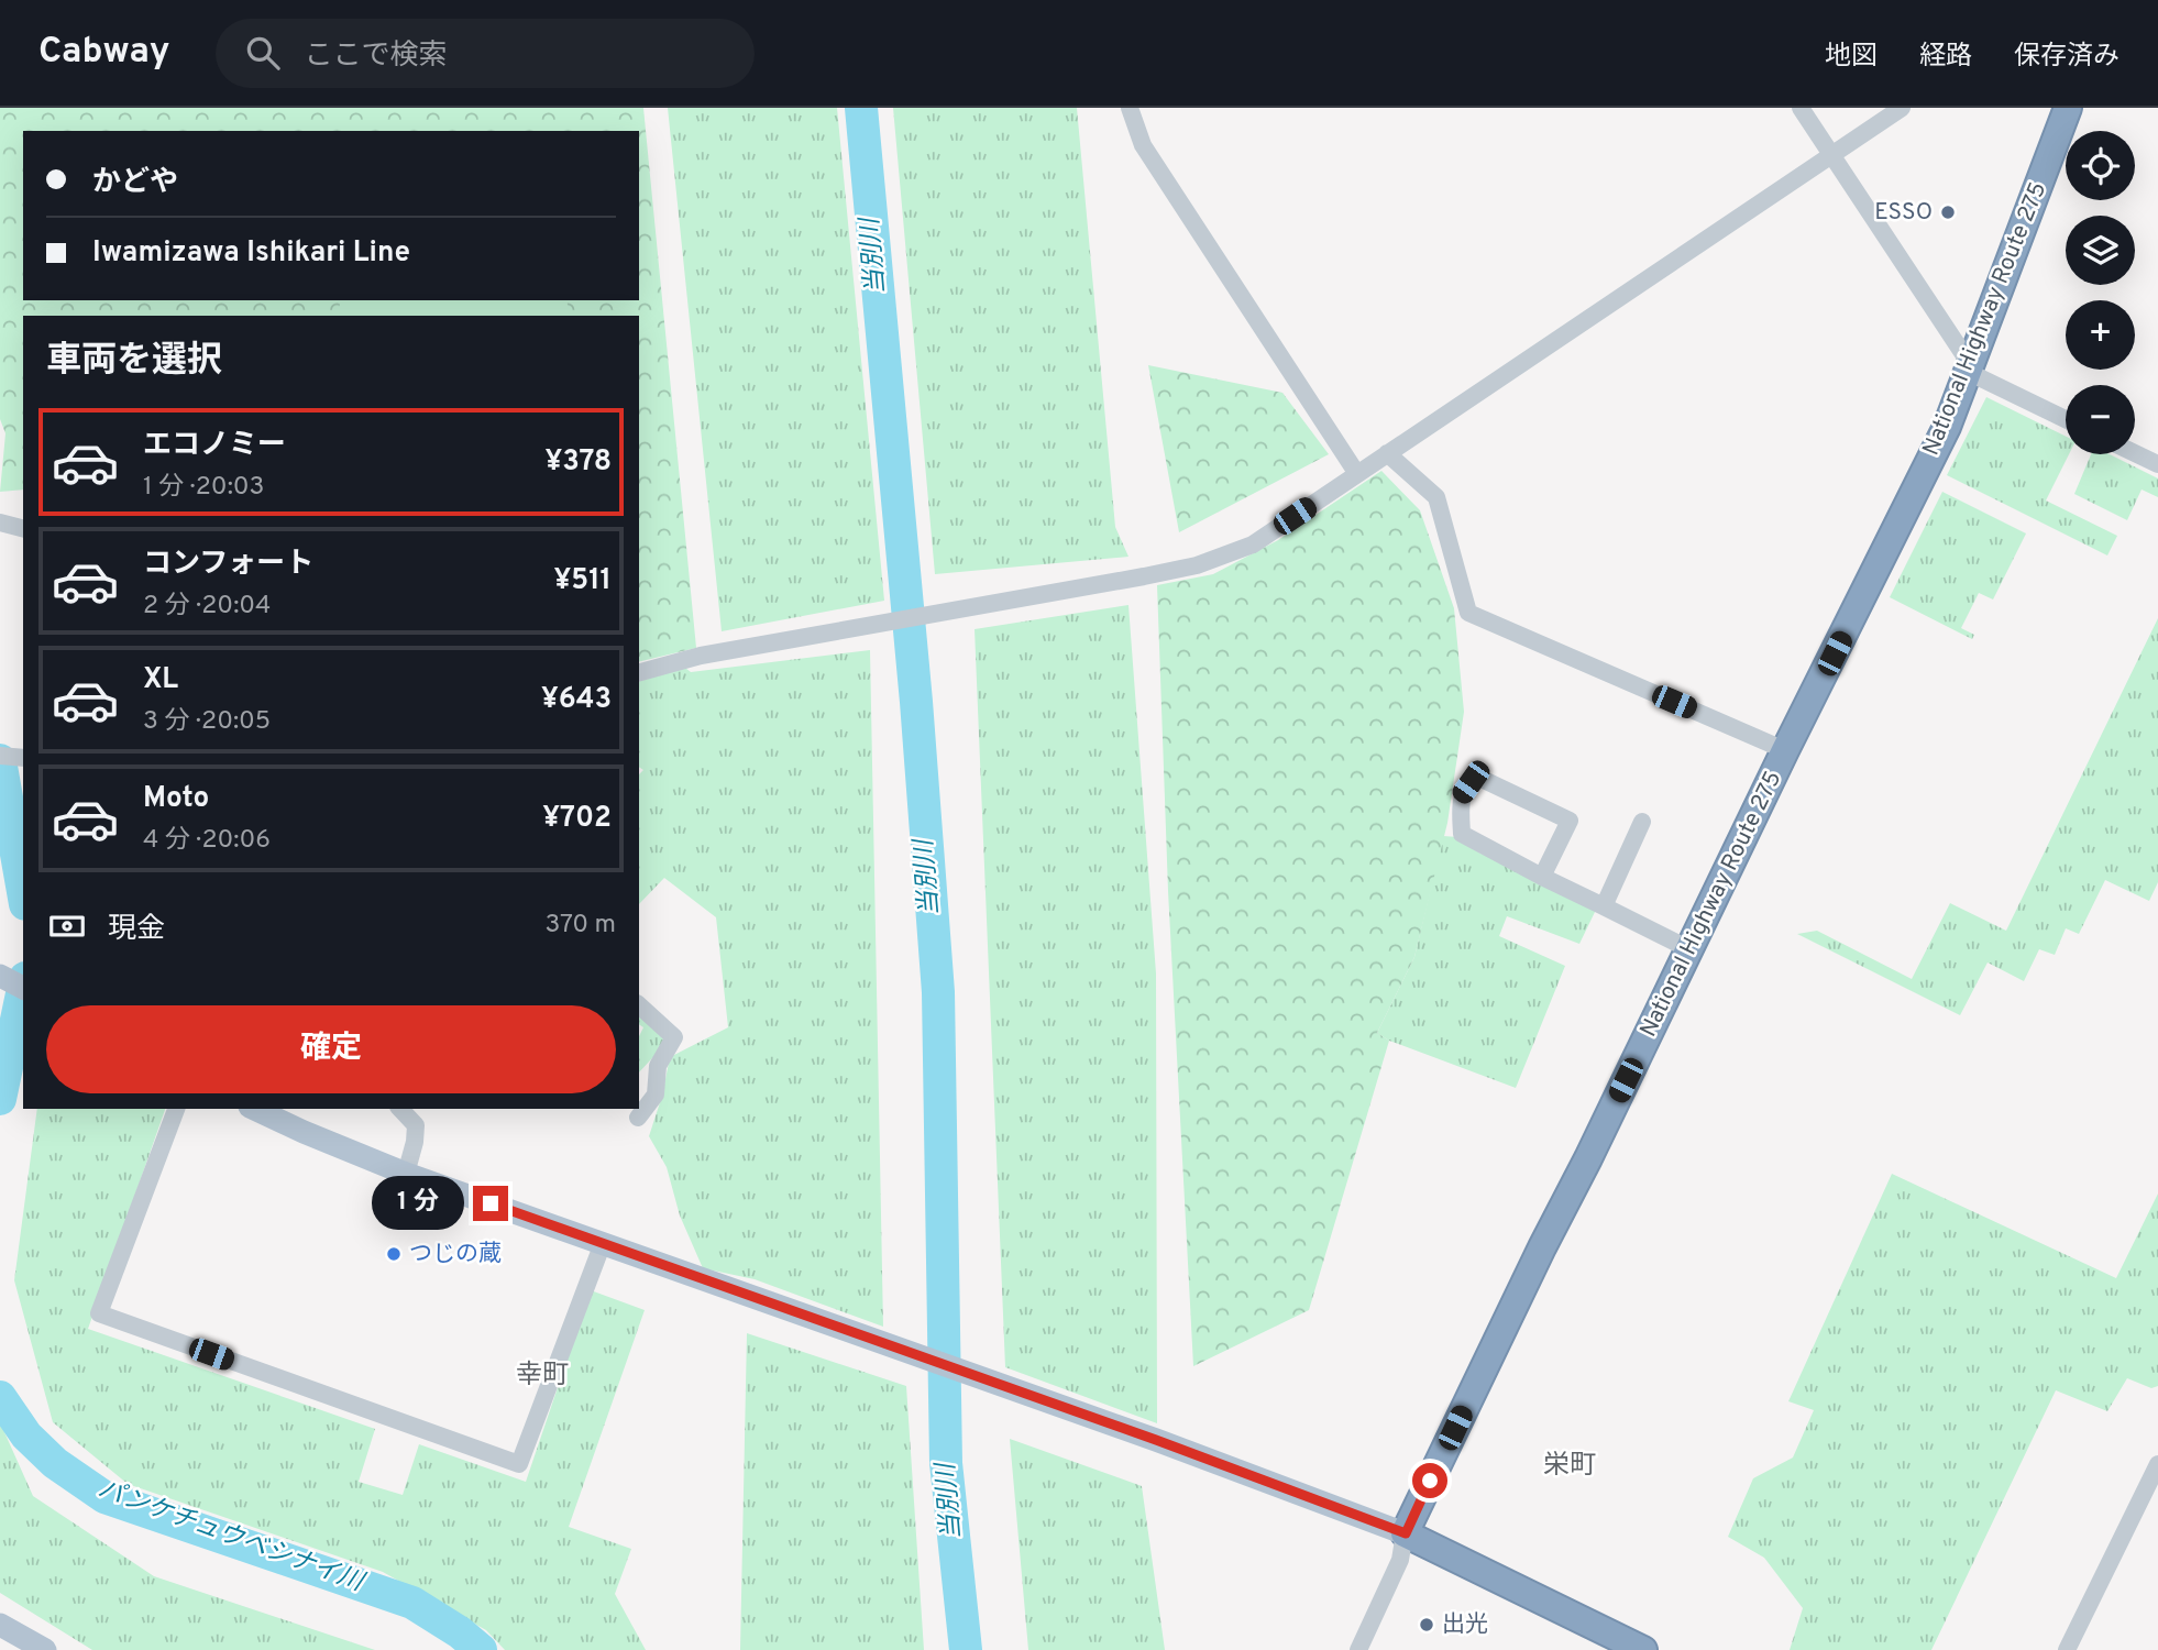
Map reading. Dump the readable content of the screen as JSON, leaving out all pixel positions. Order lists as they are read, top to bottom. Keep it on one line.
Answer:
{"streets":{"highway":["National Highway Route 275"]},"districts":["幸町","栄町"],"water":["当別川","パンケチュウベシナイ川"],"places":["ESSO","つじの蔵","出光"],"page":{"header":"Cabway","search":"ここで検索","nav":["地図","経路","保存済み"],"map_buttons":["+","−"],"banner":["かどや","Iwamizawa Ishikari Line"],"heading":"車両を選択","list":[{"name":"エコノミー","note":"1 分 · 20:03","value":"¥378"},{"name":"コンフォート","note":"2 分 · 20:04","value":"¥511"},{"name":"XL","note":"3 分 · 20:05","value":"¥643"},{"name":"Moto","note":"4 分 · 20:06","value":"¥702"}],"pay":["現金","370 m"],"buttons":"確定","bubble":"1 分"}}
